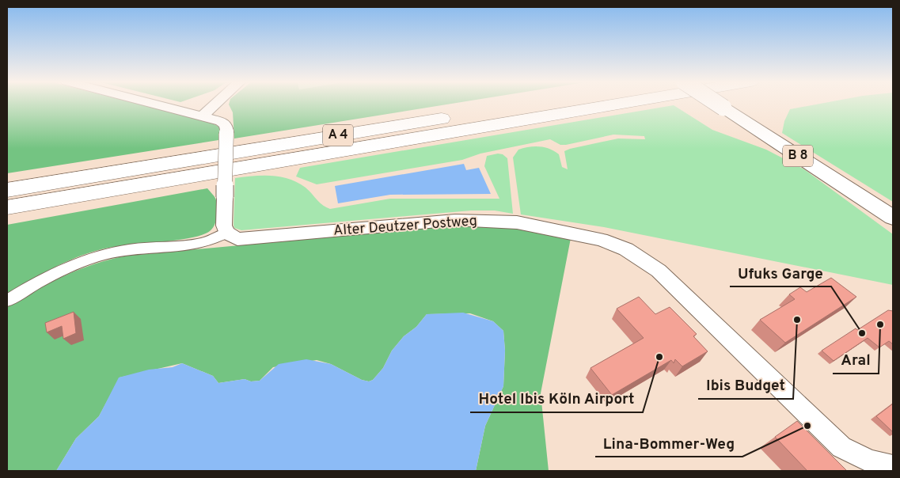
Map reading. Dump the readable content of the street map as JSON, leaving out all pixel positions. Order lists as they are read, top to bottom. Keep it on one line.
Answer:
{"streets":{"highway":["A 4"],"main road":["B 8"],"street":["Alter Deutzer Postweg"]},"places":["Ibis Budget","Aral","Ufuks Garge","Hotel Ibis Köln Airport","Lina-Bommer-Weg"]}
